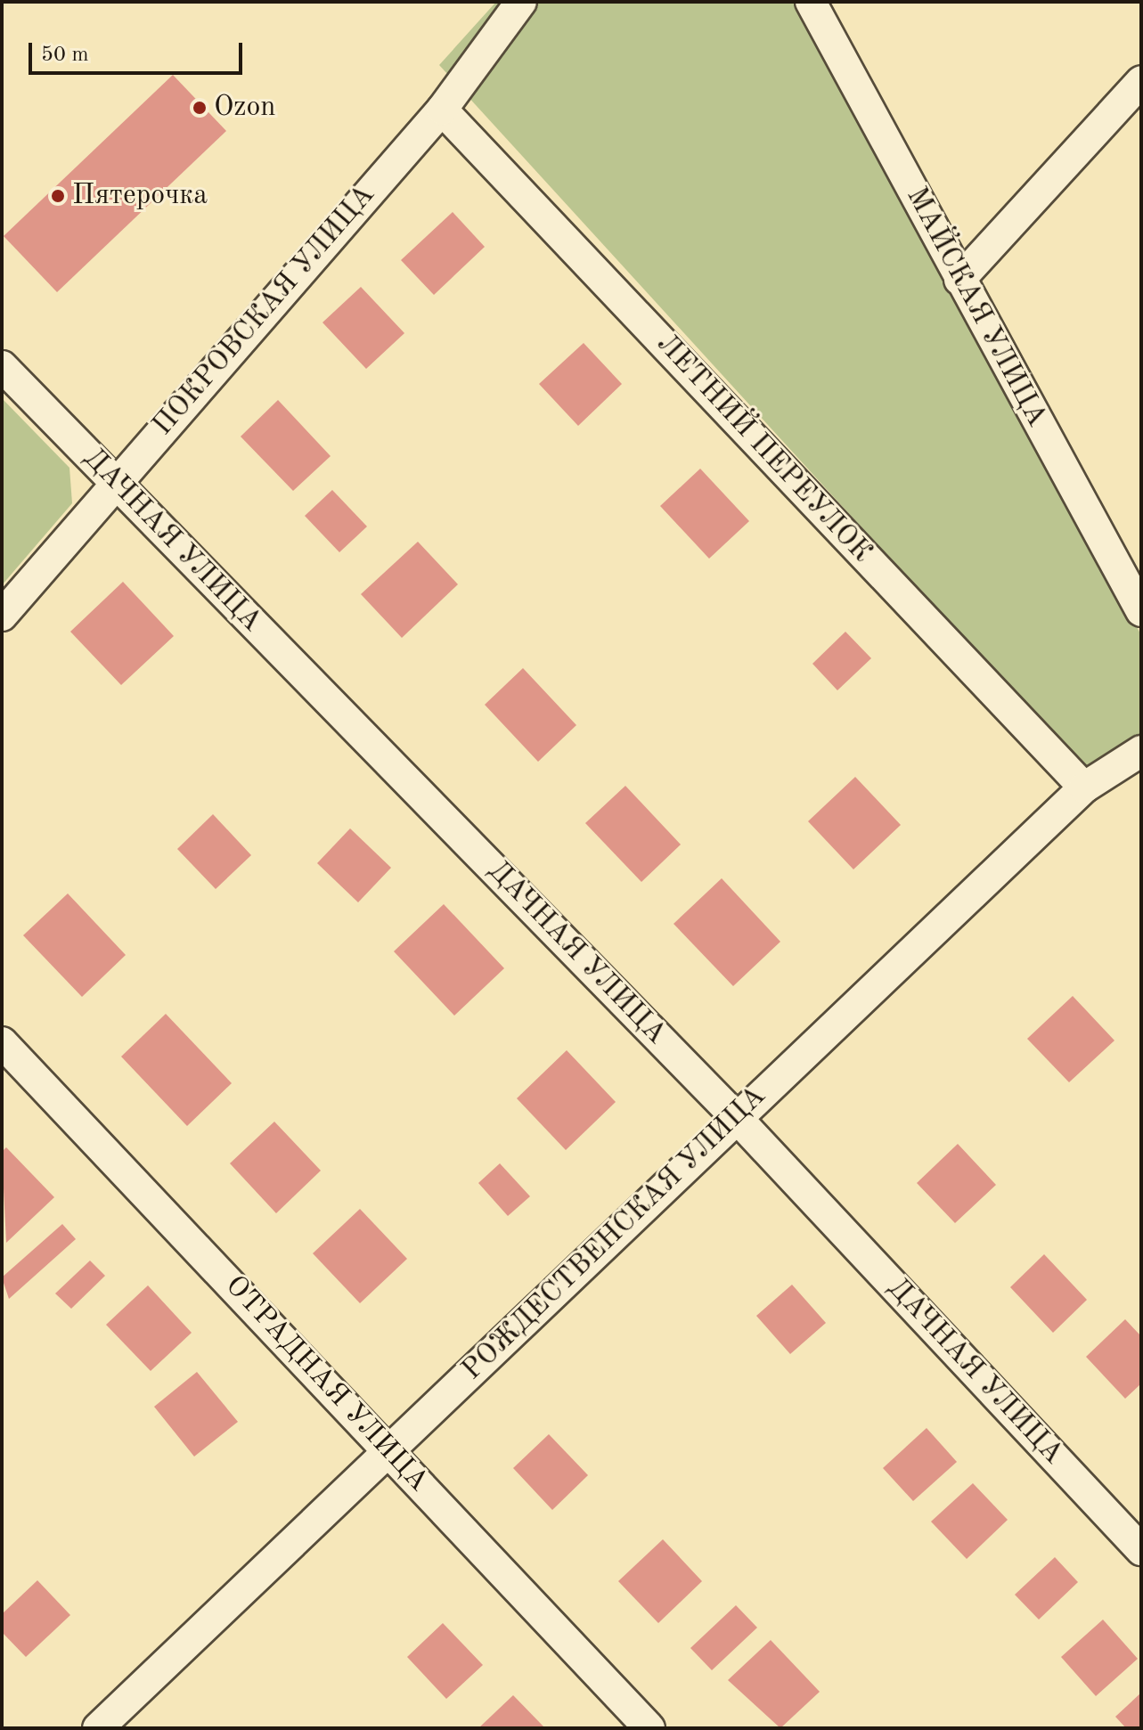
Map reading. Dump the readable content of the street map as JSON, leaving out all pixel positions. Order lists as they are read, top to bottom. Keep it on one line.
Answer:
{"streets":{"street":["МАЙСКАЯ УЛИЦА","ПОКРОВСКАЯ УЛИЦА","ЛЕТНИЙ ПЕРЕУЛОК","ДАЧНАЯ УЛИЦА","РОЖДЕСТВЕНСКАЯ УЛИЦА","ОТРАДНАЯ УЛИЦА"]},"crossings":[["ПОКРОВСКАЯ УЛИЦА","ЛЕТНИЙ ПЕРЕУЛОК"],["ПОКРОВСКАЯ УЛИЦА","ДАЧНАЯ УЛИЦА"],["ЛЕТНИЙ ПЕРЕУЛОК","РОЖДЕСТВЕНСКАЯ УЛИЦА"],["ДАЧНАЯ УЛИЦА","РОЖДЕСТВЕНСКАЯ УЛИЦА"],["РОЖДЕСТВЕНСКАЯ УЛИЦА","ОТРАДНАЯ УЛИЦА"]],"places":["Ozon","Пятерочка"],"scale_bar":"50 m"}
